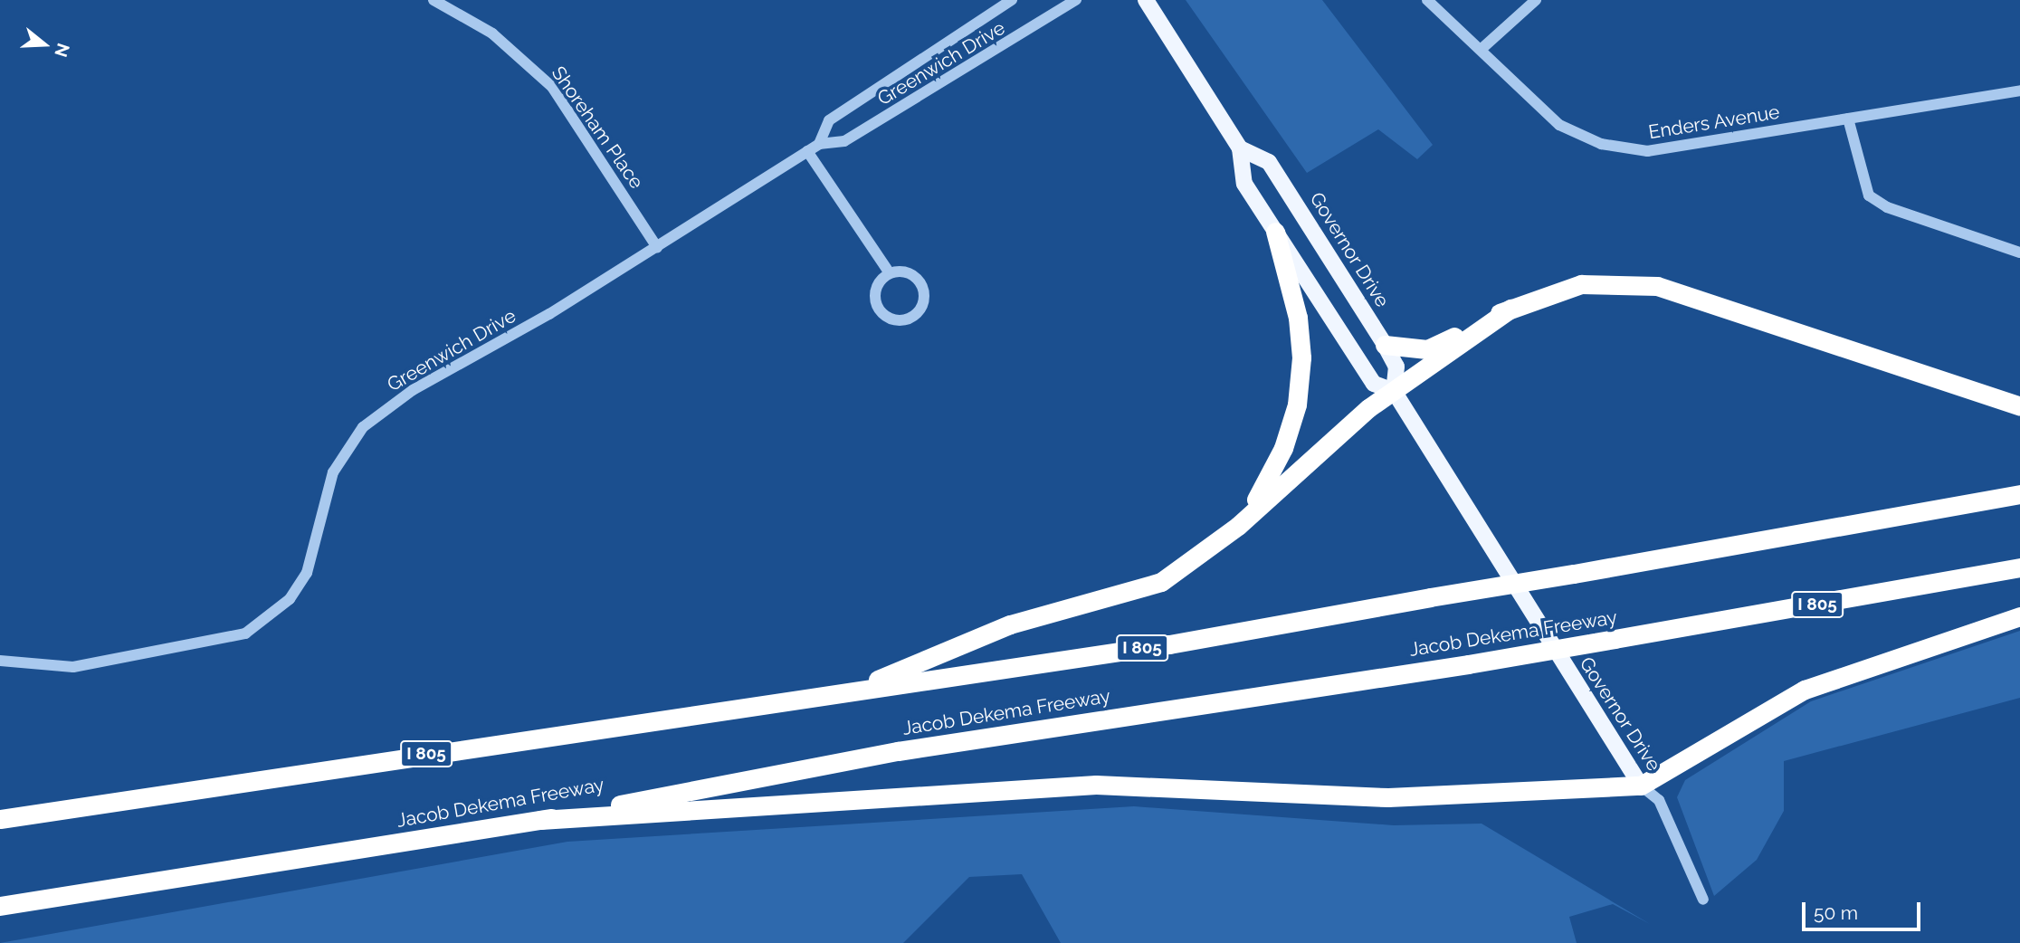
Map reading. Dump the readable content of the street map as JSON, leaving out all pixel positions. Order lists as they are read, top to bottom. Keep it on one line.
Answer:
{"streets":{"highway":["I 805","Jacob Dekema Freeway"],"main road":["Governor Drive"],"street":["Greenwich Drive","Enders Avenue","Shoreham Place"]},"crossings":[["Greenwich Drive","Shoreham Place"]],"scale_bar":"50 m","north":"right"}
